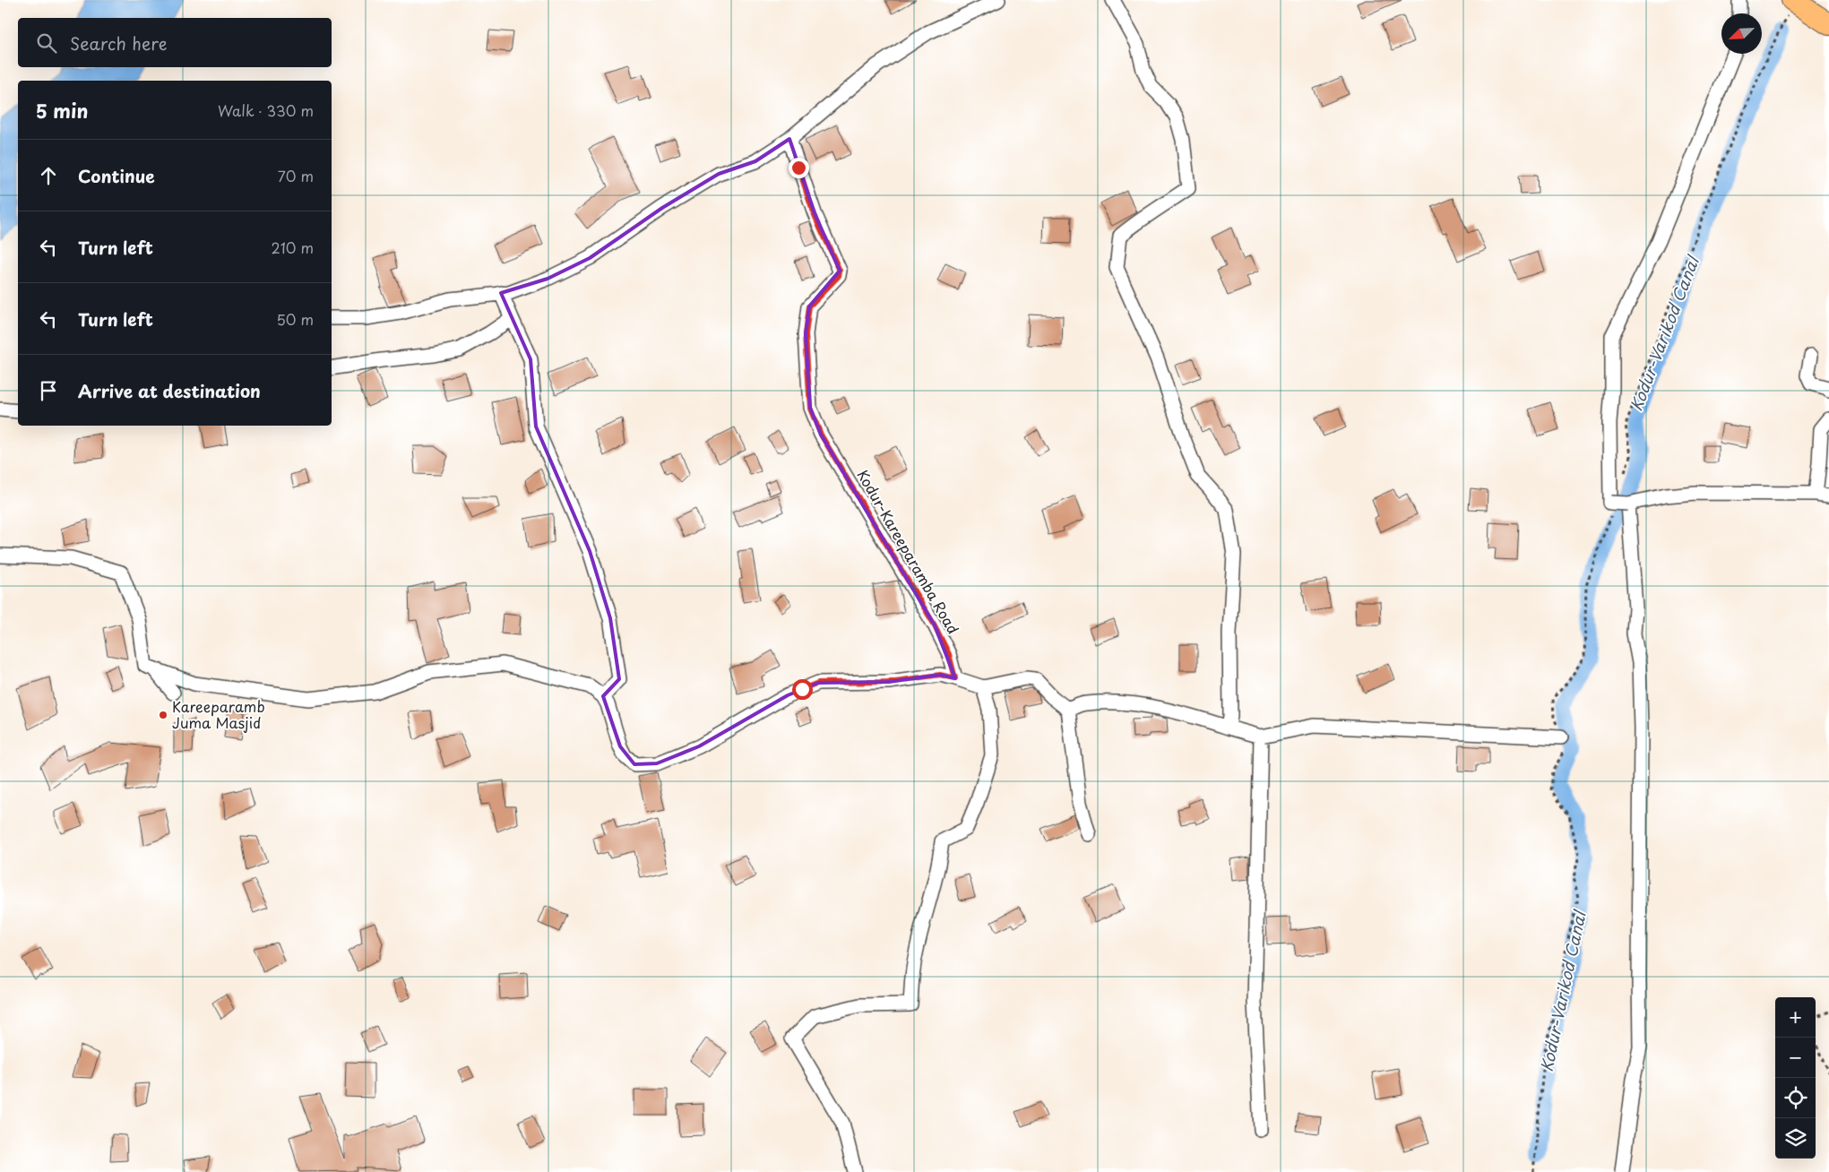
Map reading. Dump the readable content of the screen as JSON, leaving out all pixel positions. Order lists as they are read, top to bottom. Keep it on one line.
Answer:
{"streets":{"street":["Kodur-Kareeparamba Road"]},"water":["Kodur-Varikod Canal"],"places":["Kareeparamb Juma Masjid"],"north":"bottom left","page":{"search":"Search here","heading":["5 min","Walk · 330 m"],"list":[["Continue","70 m"],["Turn left","210 m"],["Turn left","50 m"],"Arrive at destination"],"map_buttons":["+","−"]}}
